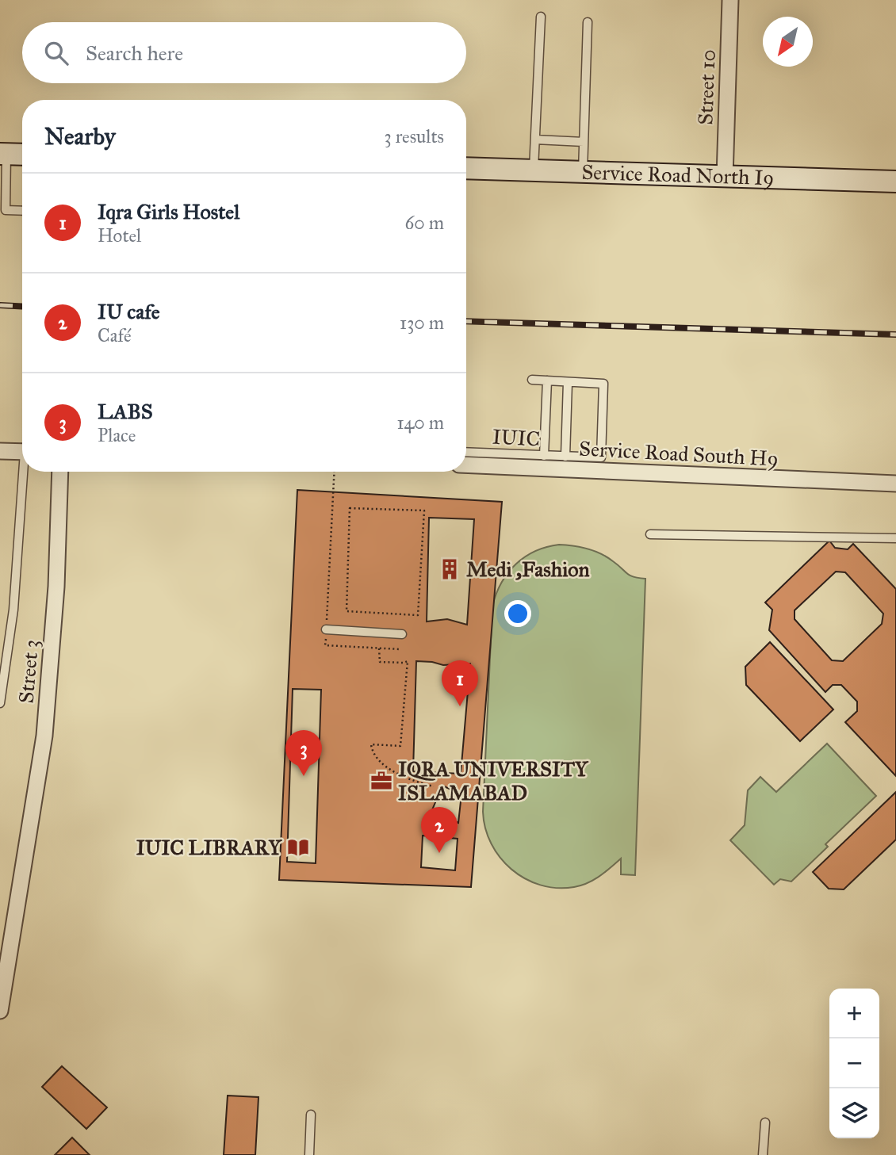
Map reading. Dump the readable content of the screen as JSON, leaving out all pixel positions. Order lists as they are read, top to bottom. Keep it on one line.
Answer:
{"streets":{"main road":["Service Road North I9"],"street":["Street 10","Service Road South H9","Street 3"],"lane":["IUIC"]},"crossings":[["Street 10","Service Road North I9"]],"places":{"building":["Medi ,Fashion"],"office":["IQRA UNIVERSITY ISLAMABAD"],"library":["IUIC LIBRARY"]},"north":"bottom left","page":{"search":"Search here","heading":["Nearby","3 results"],"list":[{"mark":"1","name":"Iqra Girls Hostel","note":"Hotel","value":"60 m"},{"mark":"2","name":"IU cafe","note":"Café","value":"130 m"},{"mark":"3","name":"LABS","note":"Place","value":"140 m"}],"pins":["1","3","2"],"map_buttons":["+","−"]}}
